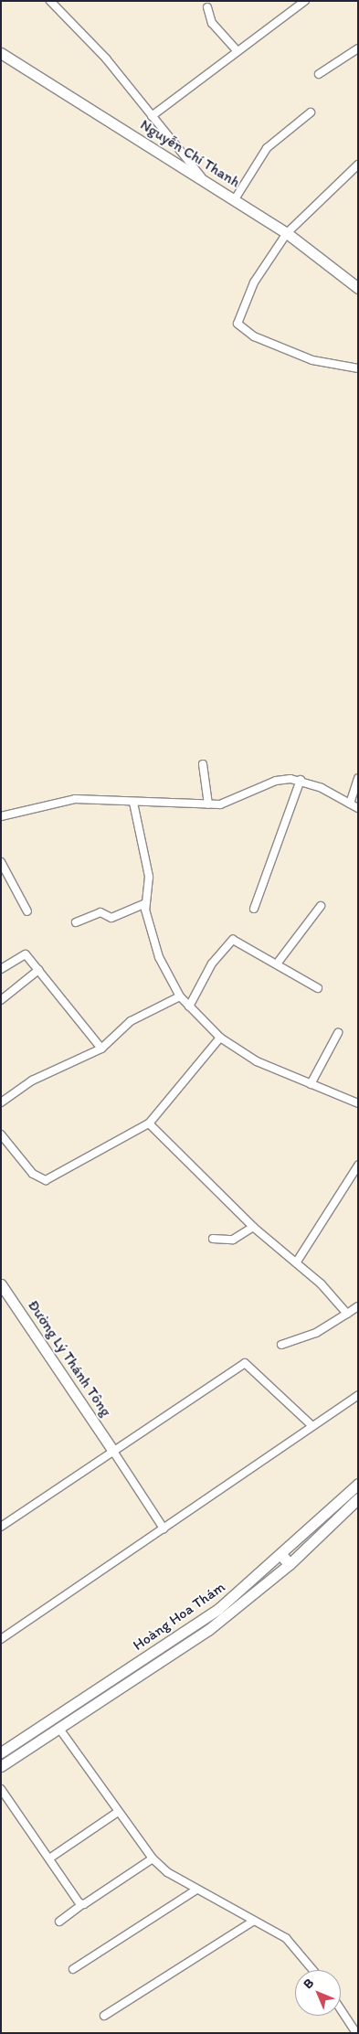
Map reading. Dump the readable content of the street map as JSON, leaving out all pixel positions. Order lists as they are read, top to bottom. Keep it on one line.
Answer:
{"streets":{"main road":["Nguyễn Chí Thanh","Đường Lý Thánh Tông","Hoàng Hoa Thám"]},"north":"top left"}
